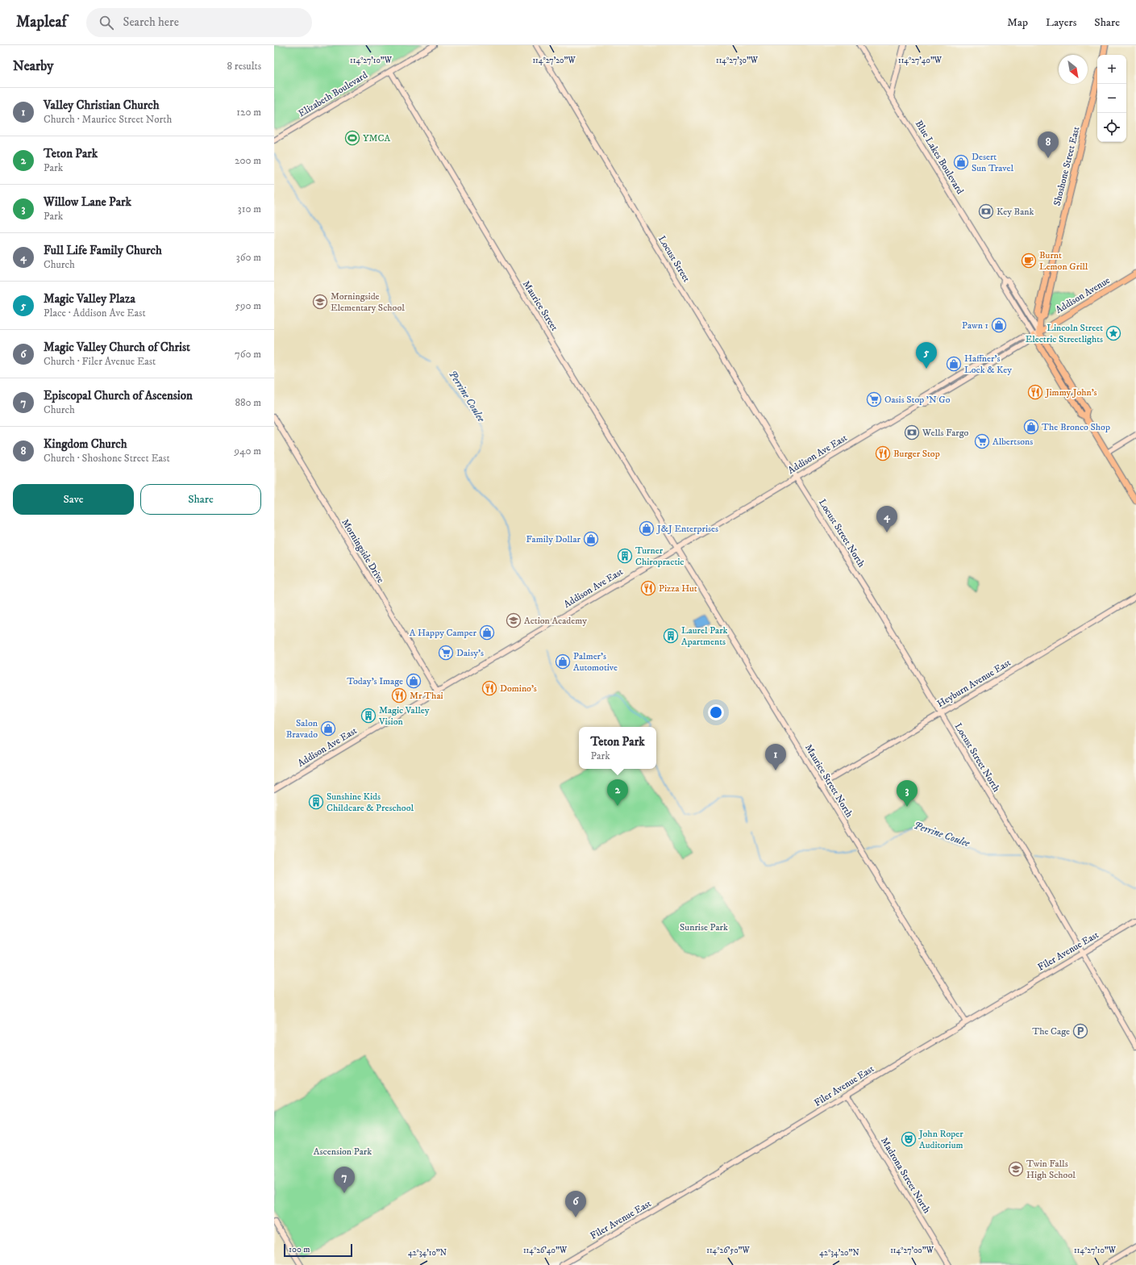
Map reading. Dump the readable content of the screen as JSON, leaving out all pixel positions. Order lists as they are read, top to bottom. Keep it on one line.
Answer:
{"streets":{"main road":["Shoshone Street East","Addison Avenue"],"street":["Elizabeth Boulevard","Blue Lakes Boulevard","Locust Street","Maurice Street","Addison Ave East","Locust Street North","Morningside Drive","Heyburn Avenue East","Maurice Street North","Filer Avenue East","Madrona Street North"]},"crossings":[["Elizabeth Boulevard","Maurice Street"],["Blue Lakes Boulevard","Shoshone Street East"],["Blue Lakes Boulevard","Addison Avenue"],["Blue Lakes Boulevard","Addison Ave East"],["Shoshone Street East","Addison Avenue"],["Shoshone Street East","Addison Ave East"],["Locust Street","Addison Ave East"],["Locust Street","Locust Street North"],["Addison Avenue","Addison Ave East"],["Maurice Street","Addison Ave East"],["Maurice Street","Maurice Street North"],["Addison Ave East","Locust Street North"],["Addison Ave East","Morningside Drive"],["Addison Ave East","Maurice Street North"],["Locust Street North","Heyburn Avenue East"],["Locust Street North","Filer Avenue East"],["Heyburn Avenue East","Maurice Street North"],["Maurice Street North","Filer Avenue East"],["Filer Avenue East","Madrona Street North"]],"water":["Perrine Coulee"],"parks":["Sunrise Park","Ascension Park"],"places":{"sports":["YMCA"],"shop":["Desert Sun Travel","Pawn 1","Haffner's Lock & Key","The Bronco Shop","J&J Enterprises","Family Dollar","A Happy Camper","Palmer's Automotive","Today’s Image","Salon Bravado"],"bank":["Key Bank","Wells Fargo"],"cafe":["Burnt Lemon Grill"],"school or university":["Morningside Elementary School","Action Academy","Twin Falls High School"],"place":["Lincoln Street Electric Streetlights"],"restaurant":["Jimmy John's","Burger Stop","Pizza Hut","Domino's","Mr Thai"],"supermarket":["Oasis Stop 'N Go","Albertsons","Daisy’s"],"building":["Turner Chiropractic","Laurel Park Apartments","Magic Valley Vision","Sunshine Kids Childcare & Preschool"],"parking":["The Cage"],"theatre":["John Roper Auditorium"]},"scale_bar":"100 m","north":"bottom right","page":{"header":"Mapleaf","search":"Search here","nav":["Map","Layers","Share"],"heading":["Nearby","8 results"],"map_buttons":["+","−"],"list":[{"mark":"1","name":"Valley Christian Church","note":"Church · Maurice Street North","value":"120 m"},{"mark":"2","name":"Teton Park","note":"Park","value":"200 m"},{"mark":"3","name":"Willow Lane Park","note":"Park","value":"310 m"},{"mark":"4","name":"Full Life Family Church","note":"Church","value":"360 m"},{"mark":"5","name":"Magic Valley Plaza","note":"Place · Addison Ave East","value":"590 m"},{"mark":"6","name":"Magic Valley Church of Christ","note":"Church · Filer Avenue East","value":"760 m"},{"mark":"7","name":"Episcopal Church of Ascension","note":"Church","value":"880 m"},{"mark":"8","name":"Kingdom Church","note":"Church · Shoshone Street East","value":"940 m"}],"pins":["8","5","4","1","2","3","7","6"],"buttons":["Save","Share"],"popup":["Teton Park","Park"],"scale":"100 m"},"coordinates":["114°27'10\"W","114°27'20\"W","114°27'30\"W","114°27'40\"W","114°26'40\"W","114°26'50\"W","114°27'00\"W","42°34'10\"N","42°34'20\"N"]}
